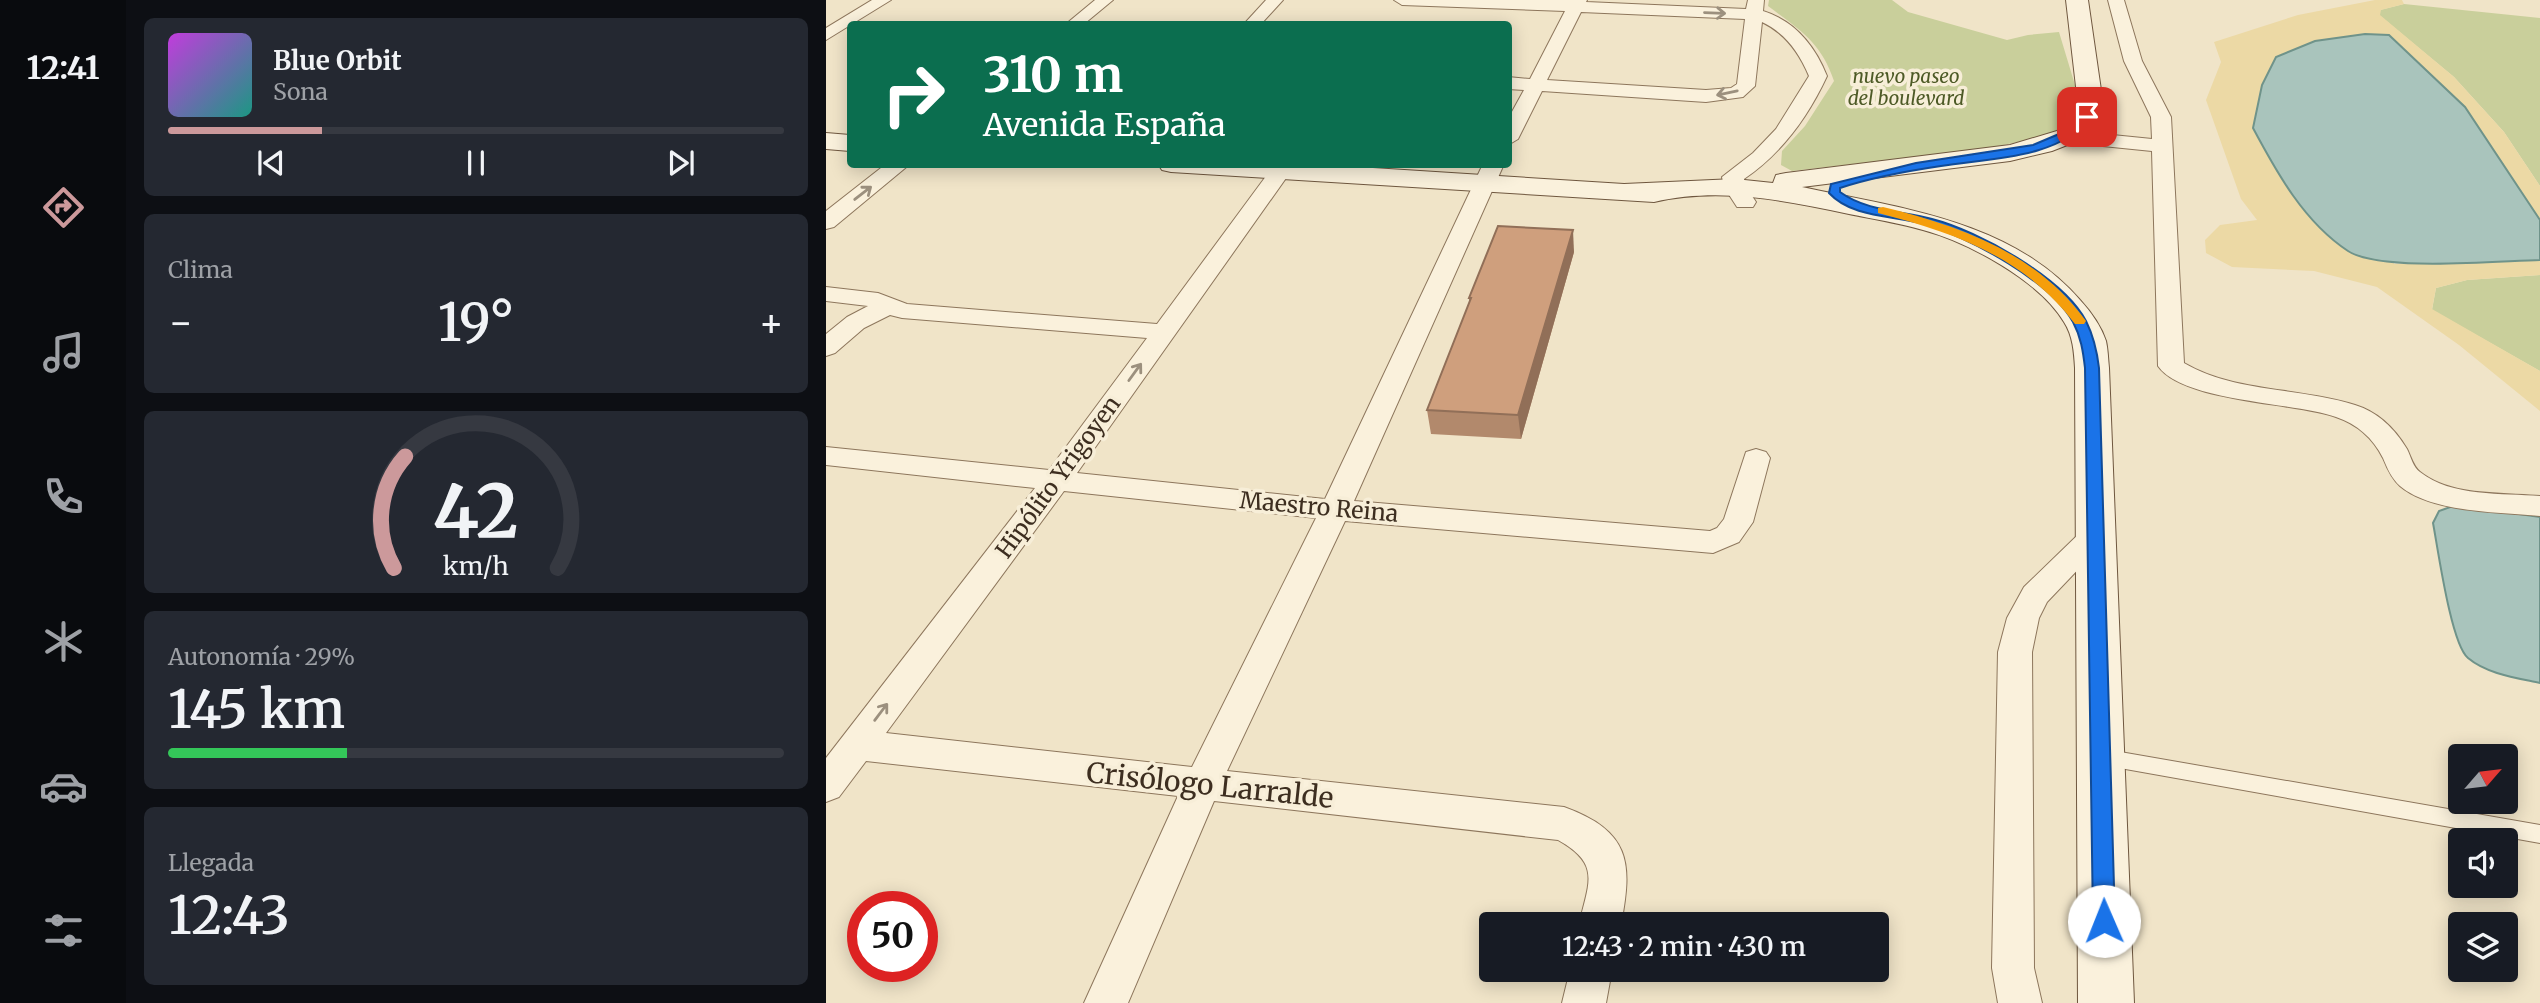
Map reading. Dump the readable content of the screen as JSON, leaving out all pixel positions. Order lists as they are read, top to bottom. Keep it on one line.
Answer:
{"streets":{"street":["Hipólito Yrigoyen","Maestro Reina","Crisólogo Larralde"]},"crossings":[["Hipólito Yrigoyen","Maestro Reina"],["Hipólito Yrigoyen","Crisólogo Larralde"]],"parks":["nuevo paseo del boulevard"],"north":"top right","page":{"tabs":"12:41","turn":["310 m","Avenida España"],"song":["Blue Orbit","Sona"],"tile":["Clima",["Autonomía · 29%","145 km"],["Llegada","12:43"]],"heat":["−","19°","+"],"limit":"50","trip":"12:43 · 2 min · 430 m","gauge":["42","km/h"]}}
